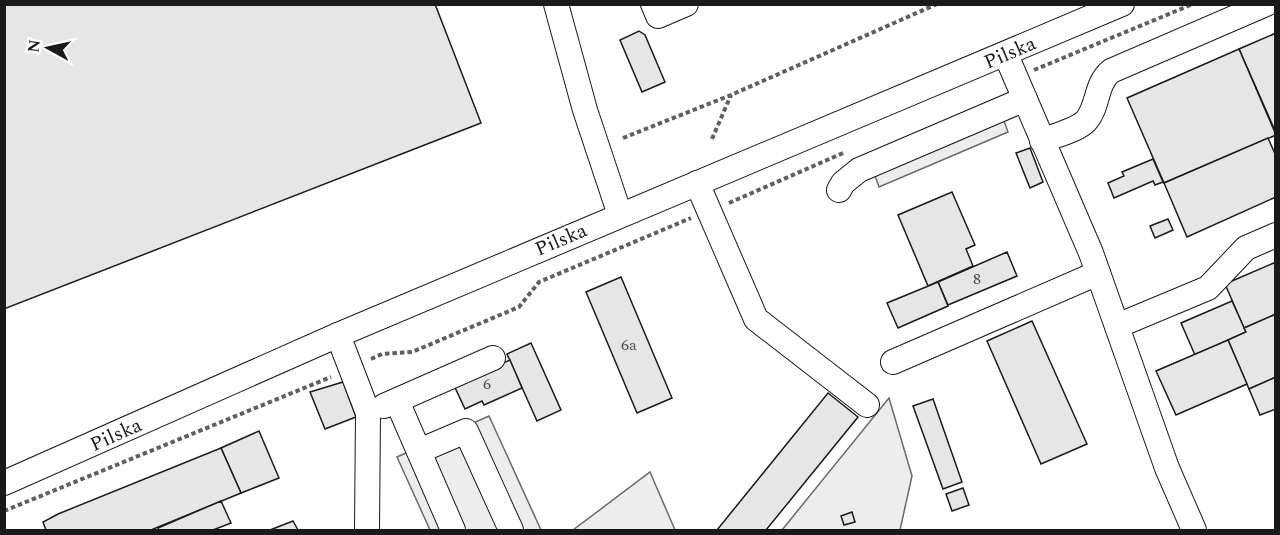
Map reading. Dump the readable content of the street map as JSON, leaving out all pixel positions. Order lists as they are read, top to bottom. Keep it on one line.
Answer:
{"streets":{"street":["Pilska"]},"house_numbers":["8","6a","6"],"north":"left"}
